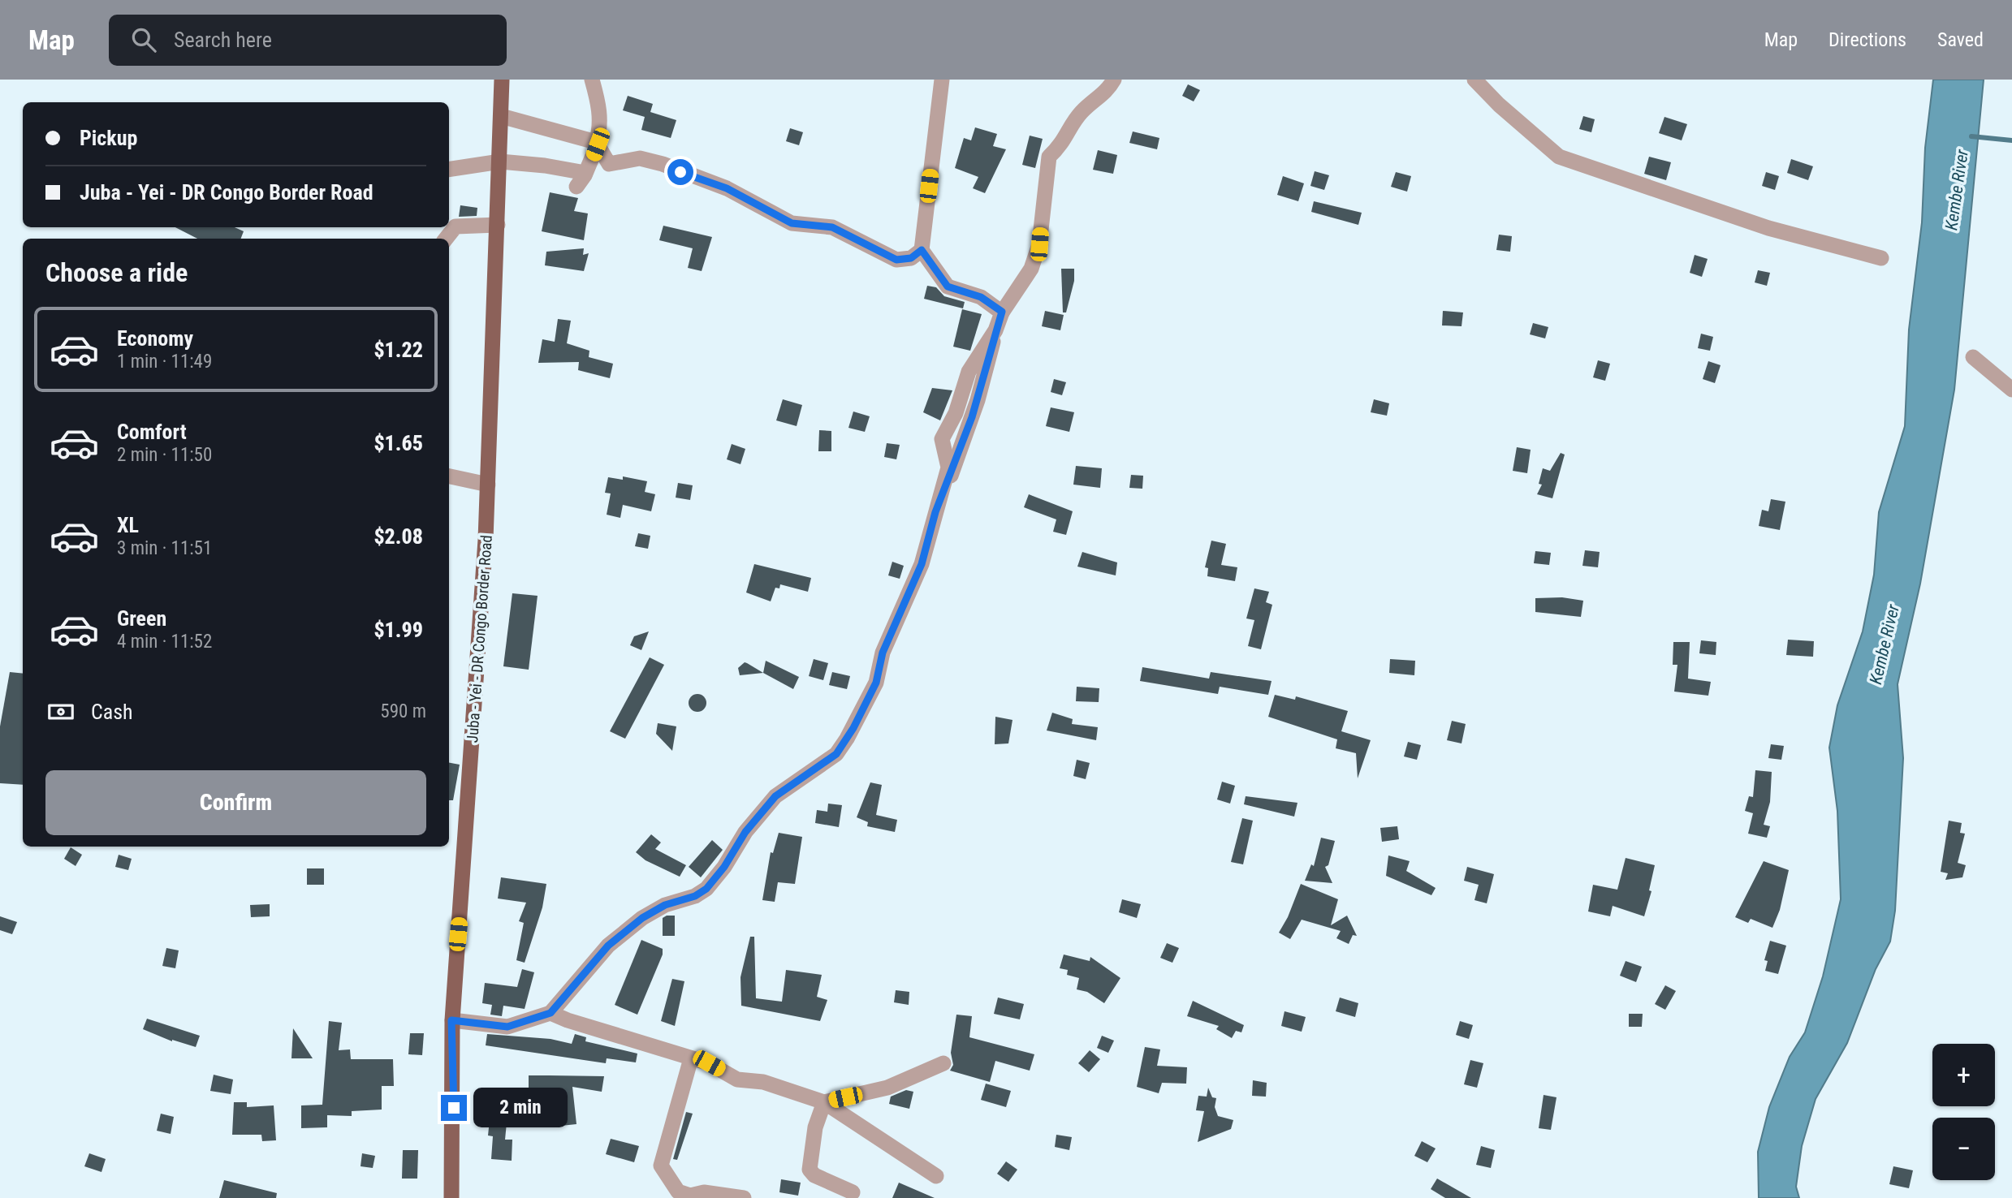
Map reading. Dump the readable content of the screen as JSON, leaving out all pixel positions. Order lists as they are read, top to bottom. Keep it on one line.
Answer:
{"streets":{"main road":["Juba - Yei - DR Congo Border Road"]},"water":["Kembe River"],"page":{"header":"Map","search":"Search here","nav":["Map","Directions","Saved"],"banner":["Pickup","Juba - Yei - DR Congo Border Road"],"heading":"Choose a ride","list":[{"name":"Economy","note":"1 min · 11:49","value":"$1.22"},{"name":"Comfort","note":"2 min · 11:50","value":"$1.65"},{"name":"XL","note":"3 min · 11:51","value":"$2.08"},{"name":"Green","note":"4 min · 11:52","value":"$1.99"}],"pay":["Cash","590 m"],"buttons":"Confirm","map_buttons":["+","−"],"bubble":"2 min"}}
